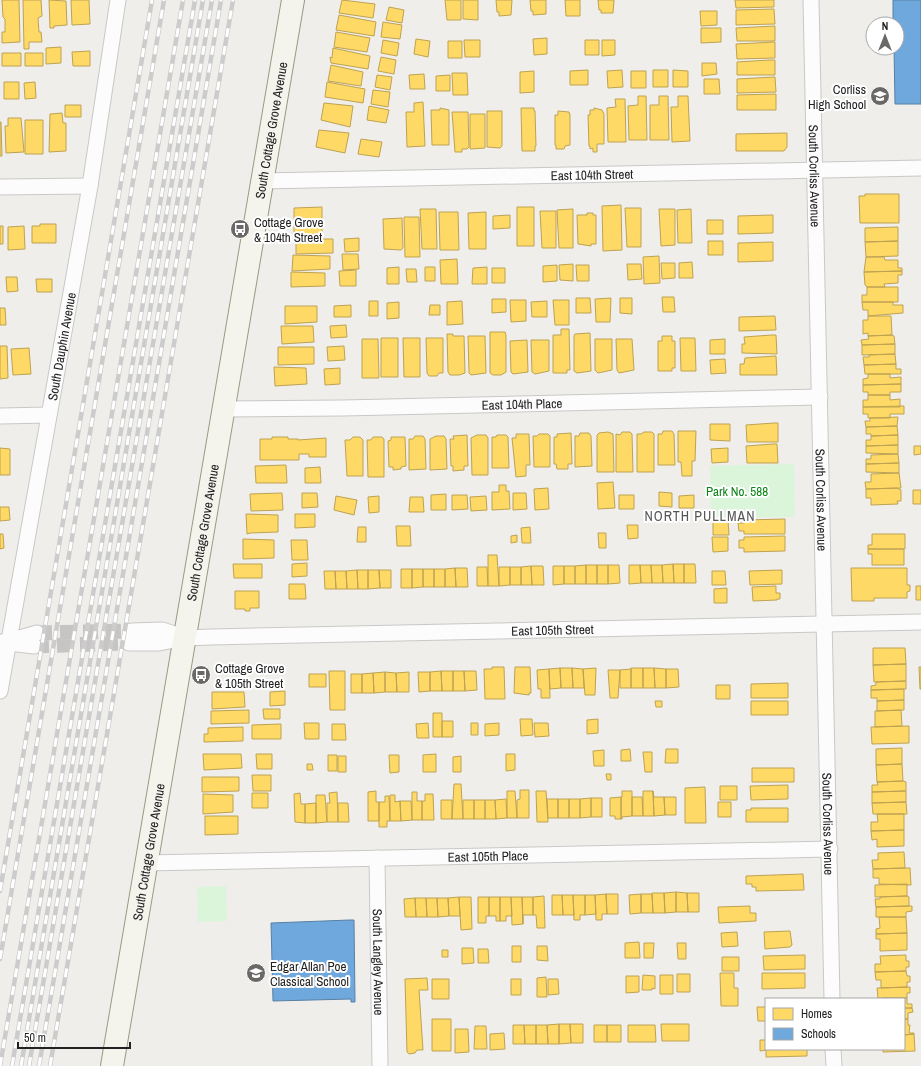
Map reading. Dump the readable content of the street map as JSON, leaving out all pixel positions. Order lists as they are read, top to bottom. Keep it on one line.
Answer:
{"streets":{"street":["South Cottage Grove Avenue","East 104th Street","South Corliss Avenue","South Dauphin Avenue","East 104th Place","East 105th Street","East 105th Place","South Langley Avenue"]},"crossings":[["South Cottage Grove Avenue","East 104th Street"],["South Cottage Grove Avenue","East 104th Place"],["South Cottage Grove Avenue","East 105th Street"],["South Cottage Grove Avenue","East 105th Place"],["East 104th Street","South Corliss Avenue"],["South Corliss Avenue","East 104th Place"],["South Corliss Avenue","East 105th Street"],["South Corliss Avenue","East 105th Place"],["East 105th Place","South Langley Avenue"]],"districts":["NORTH PULLMAN"],"parks":["Park No. 588"],"places":{"school or university":["Corliss High School","Edgar Allan Poe Classical School"],"bus stop":["Cottage Grove & 104th Street","Cottage Grove & 105th Street"]},"legend":["Homes","Schools"],"scale_bar":"50 m","north":"top"}
